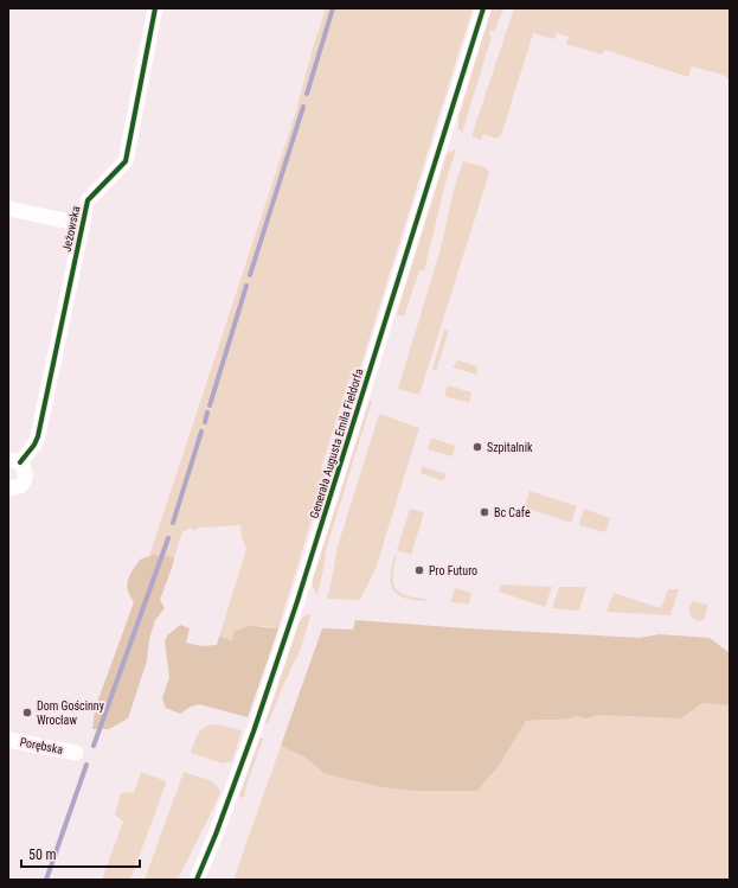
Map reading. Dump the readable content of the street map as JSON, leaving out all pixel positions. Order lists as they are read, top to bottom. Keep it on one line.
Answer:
{"streets":{"street":["Jeżowska","Generała Augusta Emila Fieldorfa","Porębska"]},"places":["Szpitalnik","Bc Cafe","Pro Futuro","Dom Gościnny Wrocław"],"scale_bar":"50 m"}
